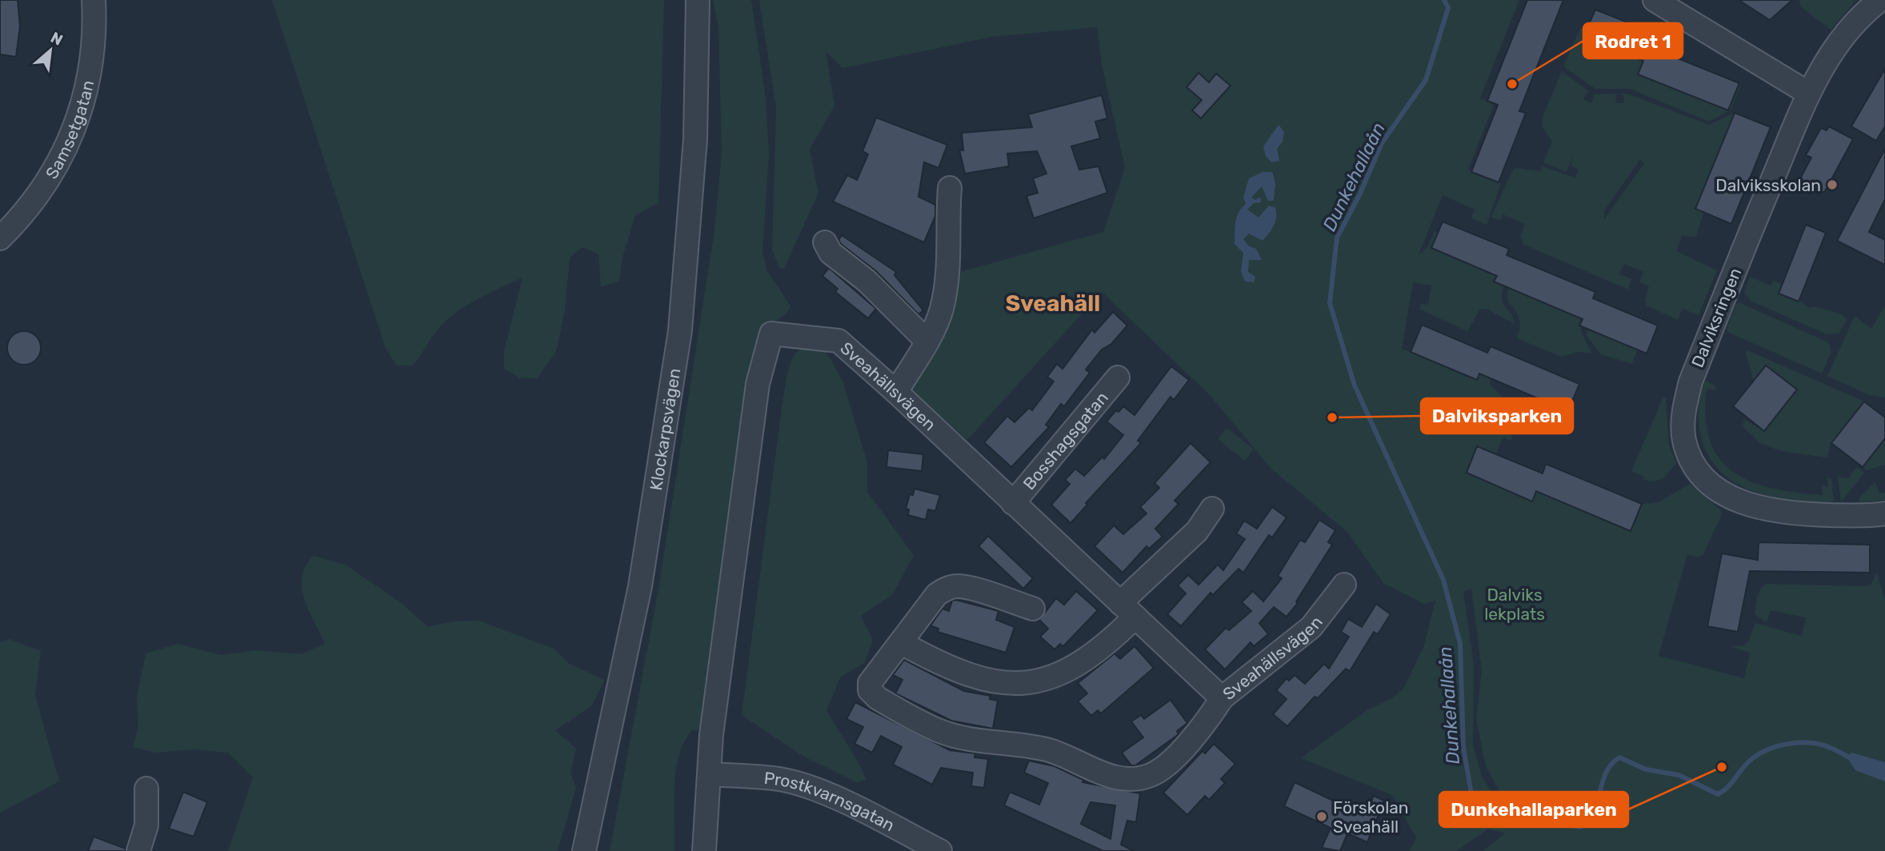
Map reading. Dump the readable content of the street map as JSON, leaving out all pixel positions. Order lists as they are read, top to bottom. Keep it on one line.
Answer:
{"streets":{"street":["Samsetgatan","Dalviksringen","Sveahällsvägen","Klockarpsvägen","Bosshagsgatan","Prostkvarnsgatan"]},"crossings":[["Sveahällsvägen","Bosshagsgatan"],["Sveahällsvägen","Prostkvarnsgatan"]],"districts":["Sveahäll"],"water":["Dunkehallaån"],"parks":["Dalviks lekplats"],"places":["Rodret 1","Dalviksskolan","Dalviksparken","Dunkehallaparken","Förskolan Sveahäll"],"north":"top right"}
